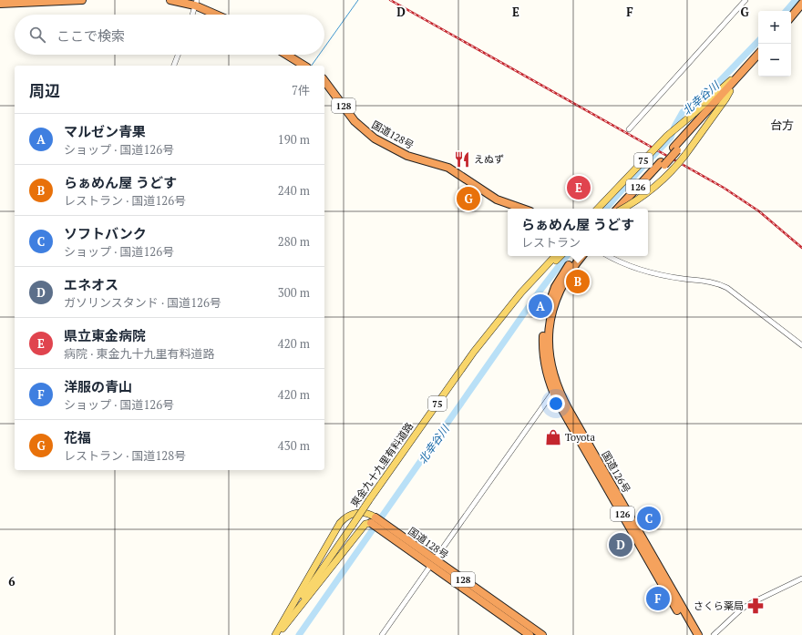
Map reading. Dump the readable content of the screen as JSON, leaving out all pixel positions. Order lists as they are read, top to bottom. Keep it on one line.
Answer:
{"streets":{"highway":["128","国道128号","126","国道126号"],"main road":["75","東金九十九里有料道路"]},"districts":["台方"],"water":["北幸谷川"],"places":{"restaurant":["えぬず"],"shop":["Toyota"],"pharmacy":["さくら薬局"]},"page":{"map_buttons":["+","−"],"search":"ここで検索","heading":["周辺","7件"],"list":[{"mark":"A","name":"マルゼン青果","note":"ショップ · 国道126号","value":"190 m"},{"mark":"B","name":"らぁめん屋 うどす","note":"レストラン · 国道126号","value":"240 m"},{"mark":"C","name":"ソフトバンク","note":"ショップ · 国道126号","value":"280 m"},{"mark":"D","name":"エネオス","note":"ガソリンスタンド · 国道126号","value":"300 m"},{"mark":"E","name":"県立東金病院","note":"病院 · 東金九十九里有料道路","value":"420 m"},{"mark":"F","name":"洋服の青山","note":"ショップ · 国道126号","value":"420 m"},{"mark":"G","name":"花福","note":"レストラン · 国道128号","value":"430 m"}],"pins":["E","G","B","A","C","D","F"],"popup":["らぁめん屋 うどす","レストラン"]},"grid":{"columns":["D","E","F","G"],"rows":["6"]}}
